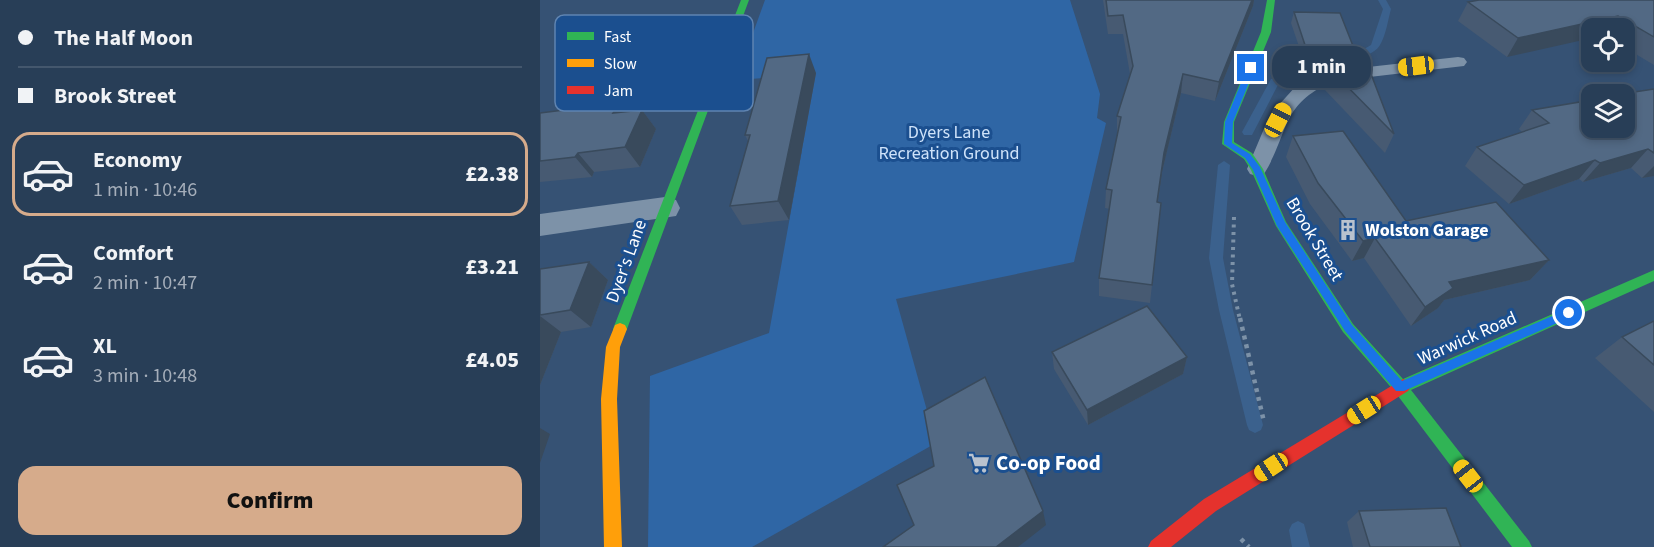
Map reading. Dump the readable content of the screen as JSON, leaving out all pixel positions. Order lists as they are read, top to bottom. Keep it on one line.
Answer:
{"streets":{"street":["Brook Street","Dyer's Lane","Warwick Road"]},"crossings":[["Brook Street","Warwick Road"]],"parks":["Dyers Lane Recreation Ground"],"places":{"building":["Wolston Garage"],"supermarket":["Co-op Food"]},"legend":["Fast","Slow","Jam"],"page":{"banner":["The Half Moon","Brook Street"],"bubble":"1 min","list":[{"name":"Economy","note":"1 min · 10:46","value":"£2.38"},{"name":"Comfort","note":"2 min · 10:47","value":"£3.21"},{"name":"XL","note":"3 min · 10:48","value":"£4.05"}],"buttons":"Confirm"}}
